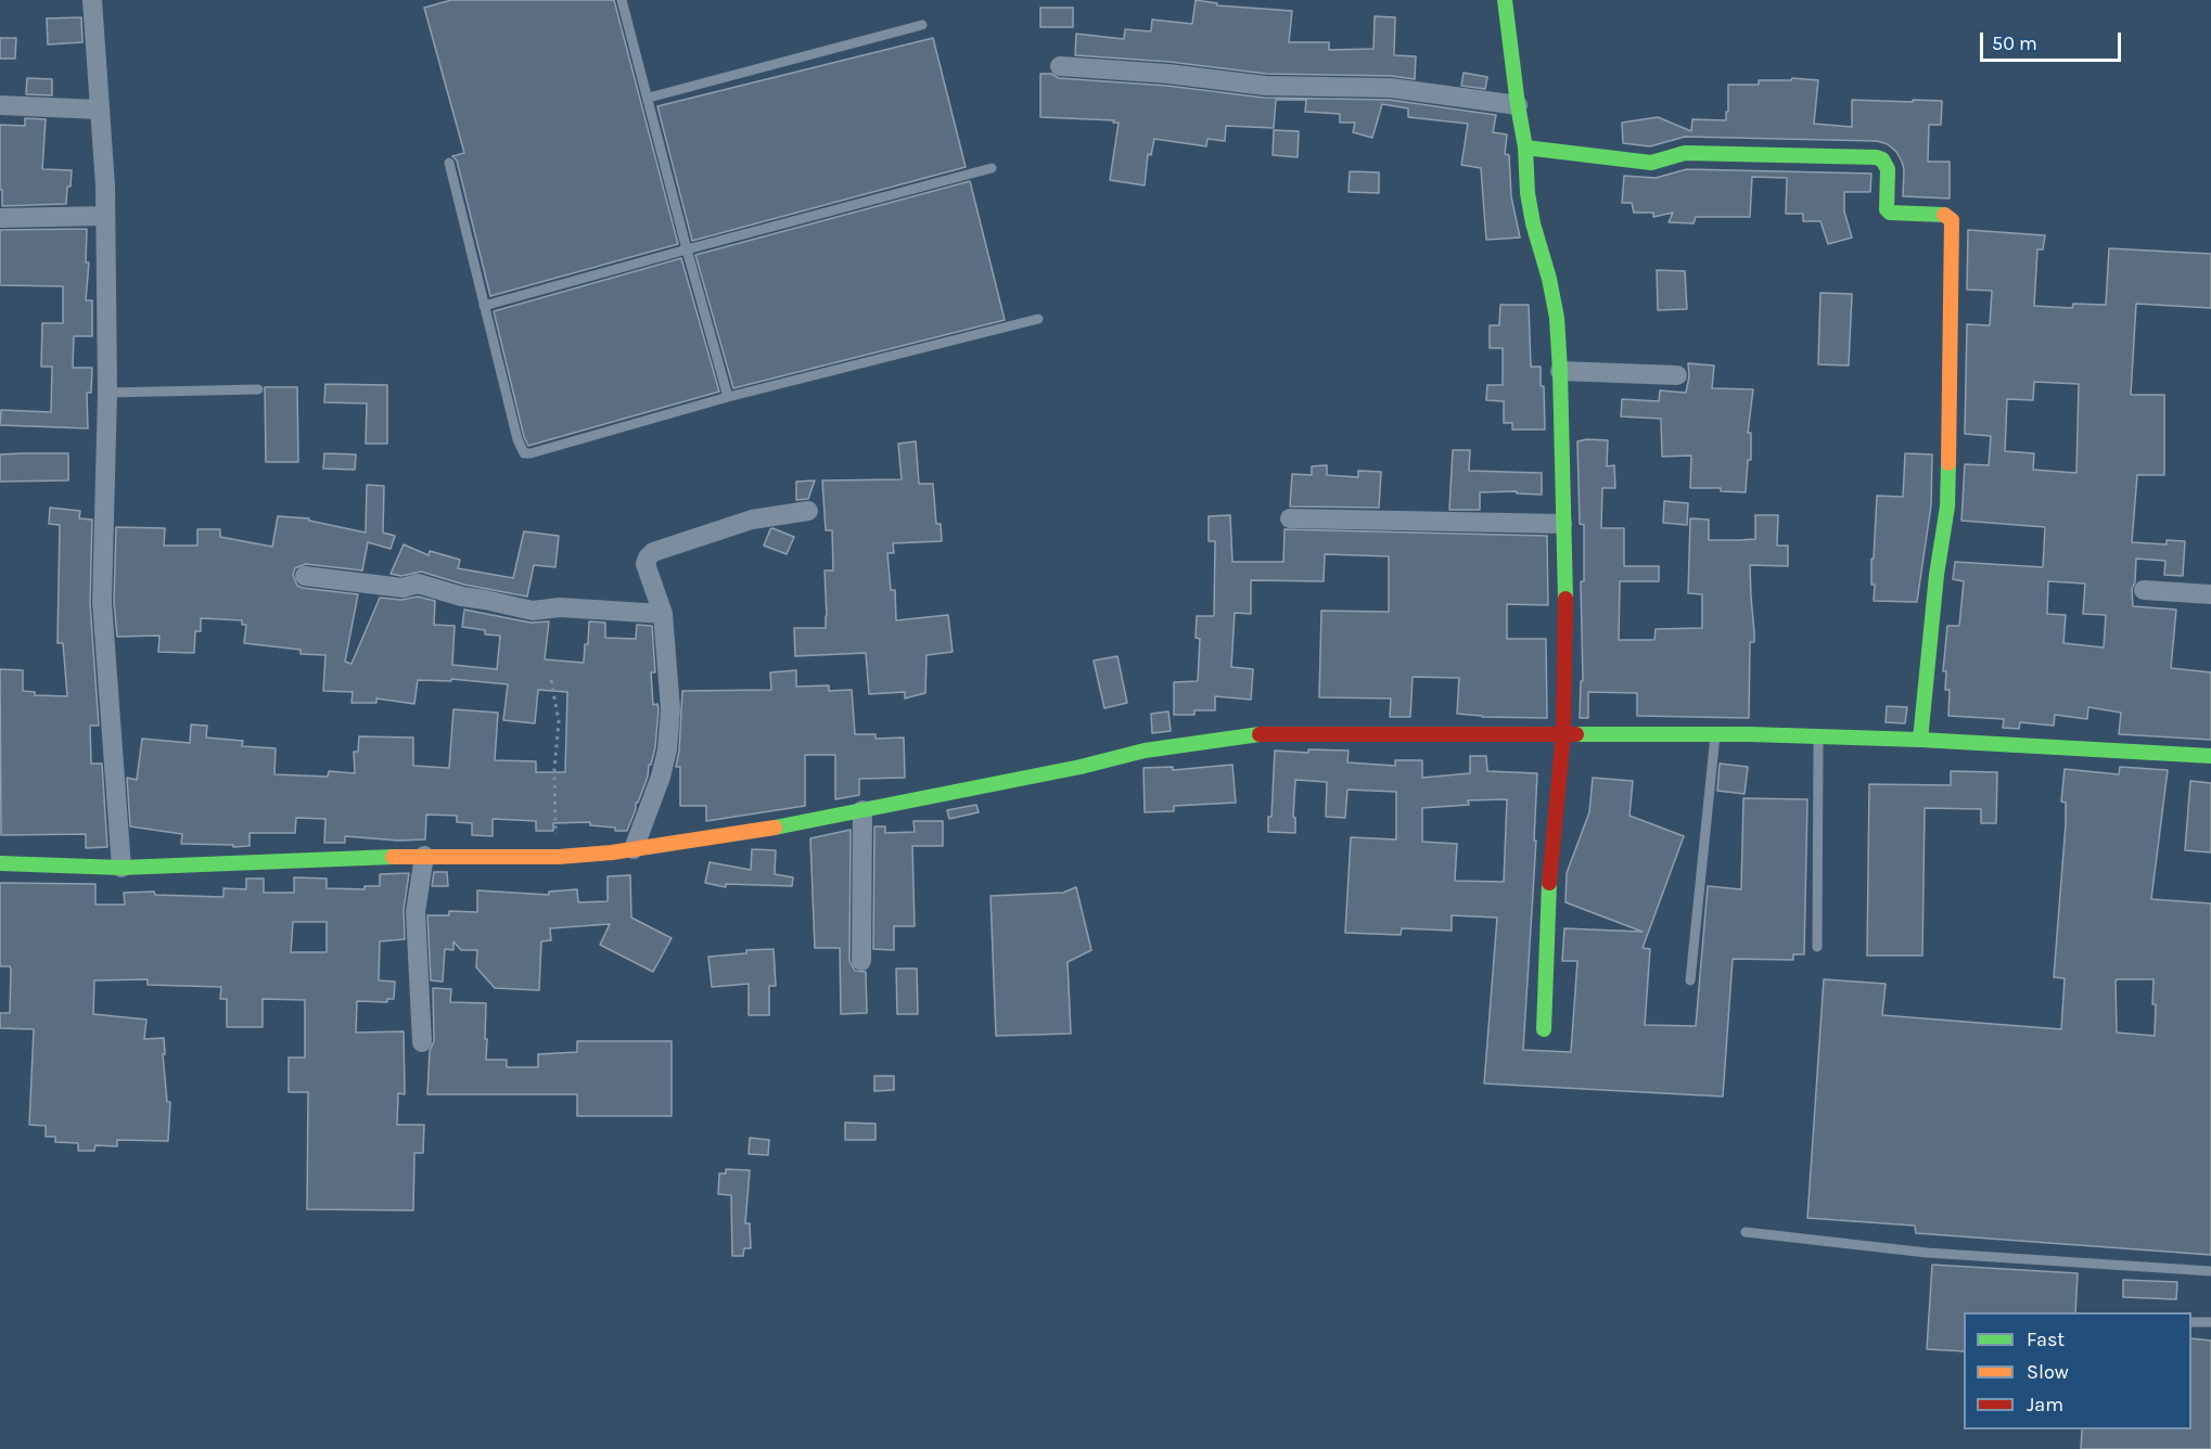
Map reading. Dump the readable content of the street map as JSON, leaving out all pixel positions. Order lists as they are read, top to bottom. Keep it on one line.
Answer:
{"legend":["Fast","Slow","Jam"],"scale_bar":"50 m"}
